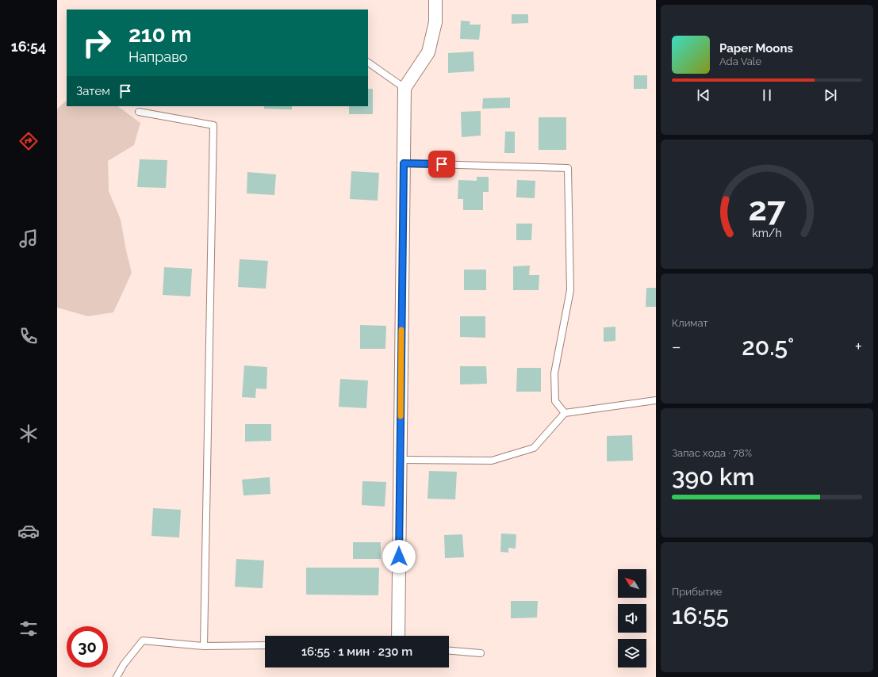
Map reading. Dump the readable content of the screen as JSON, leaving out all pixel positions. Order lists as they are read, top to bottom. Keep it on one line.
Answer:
{"north":"top left","page":{"tabs":"16:54","turn":["210 m","Направо"],"song":["Paper Moons","Ada Vale"],"then":"Затем","tile":["Климат",["Запас хода · 78%","390 km"],["Прибытие","16:55"]],"heat":["−","20.5°","+"],"limit":"30","trip":"16:55 · 1 мин · 230 m","gauge":["27","km/h"]}}
